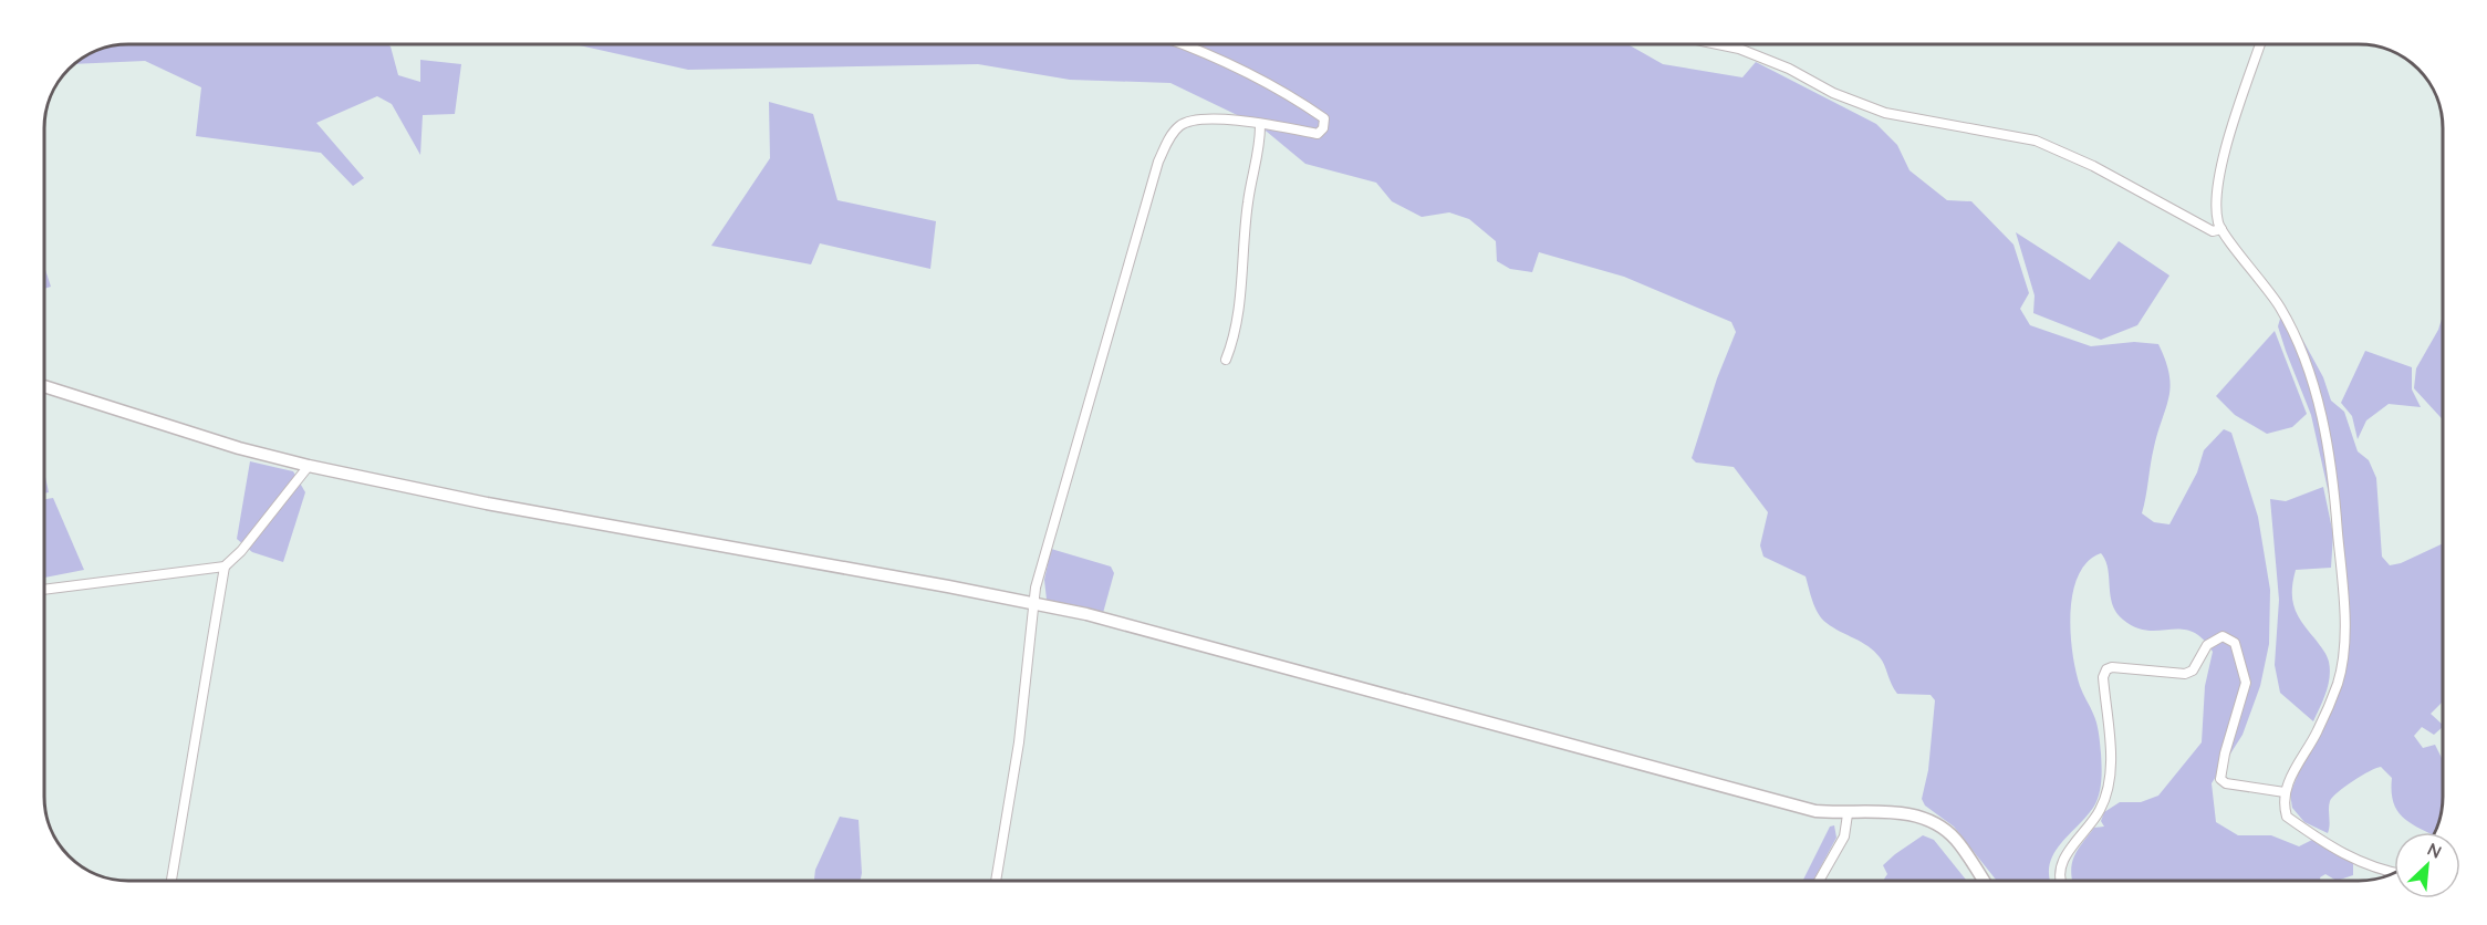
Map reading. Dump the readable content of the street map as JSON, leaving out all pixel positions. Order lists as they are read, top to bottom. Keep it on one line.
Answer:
{"north":"top right"}
